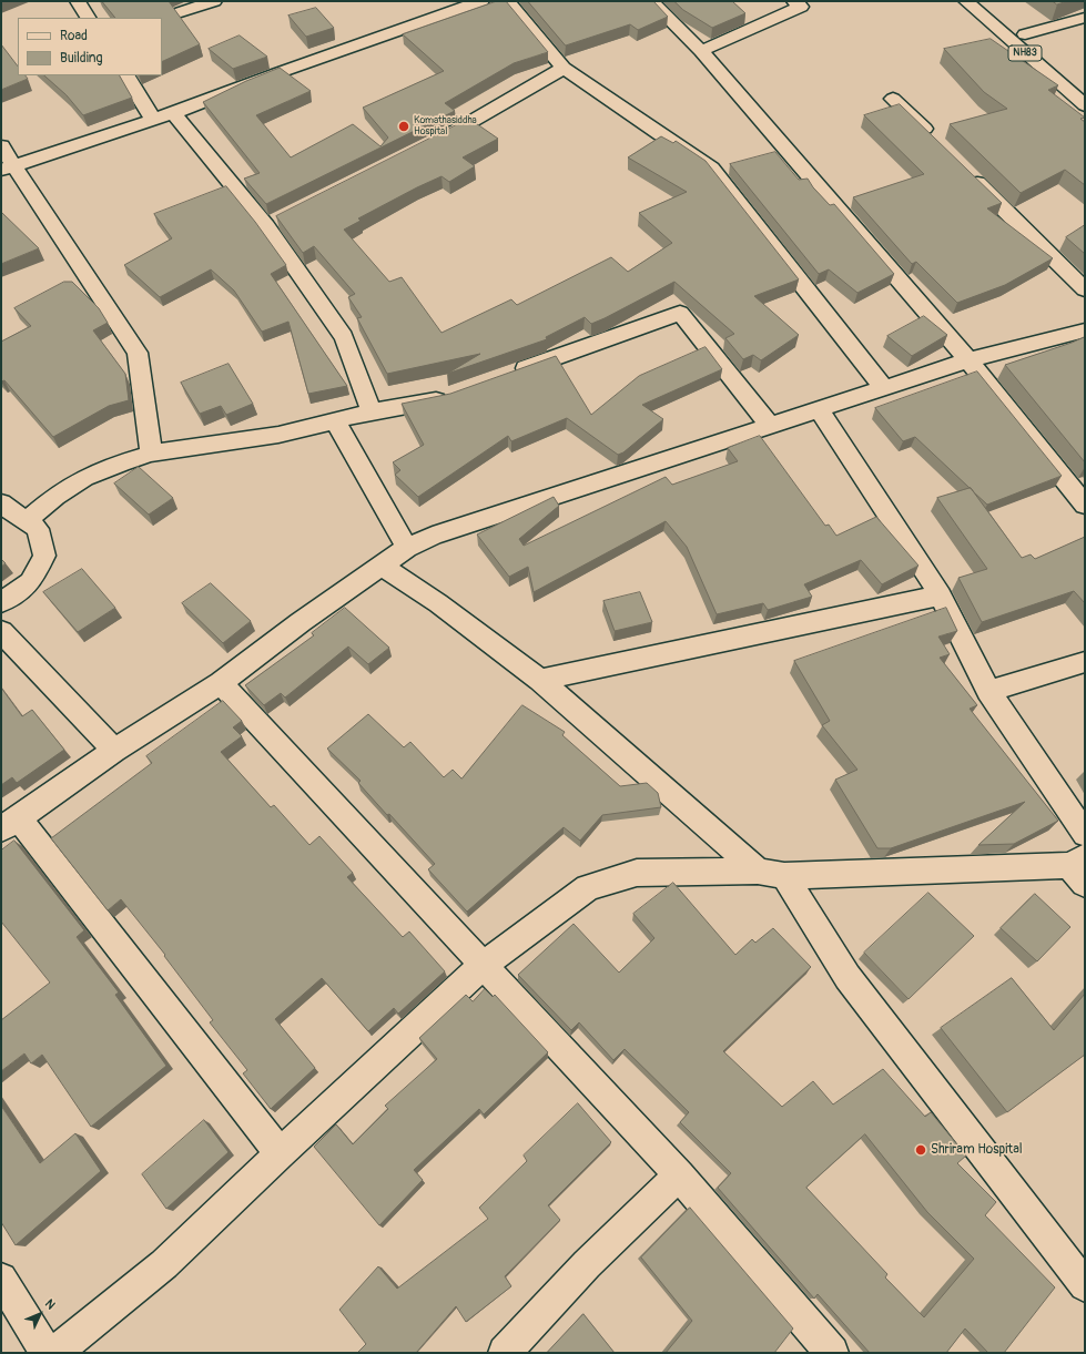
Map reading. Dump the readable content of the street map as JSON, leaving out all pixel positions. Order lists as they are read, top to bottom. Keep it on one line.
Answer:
{"streets":{"main road":["NH83"]},"places":["Komathasiddha Hospital","Shriram Hospital"],"legend":["Road","Building"],"north":"top right"}
